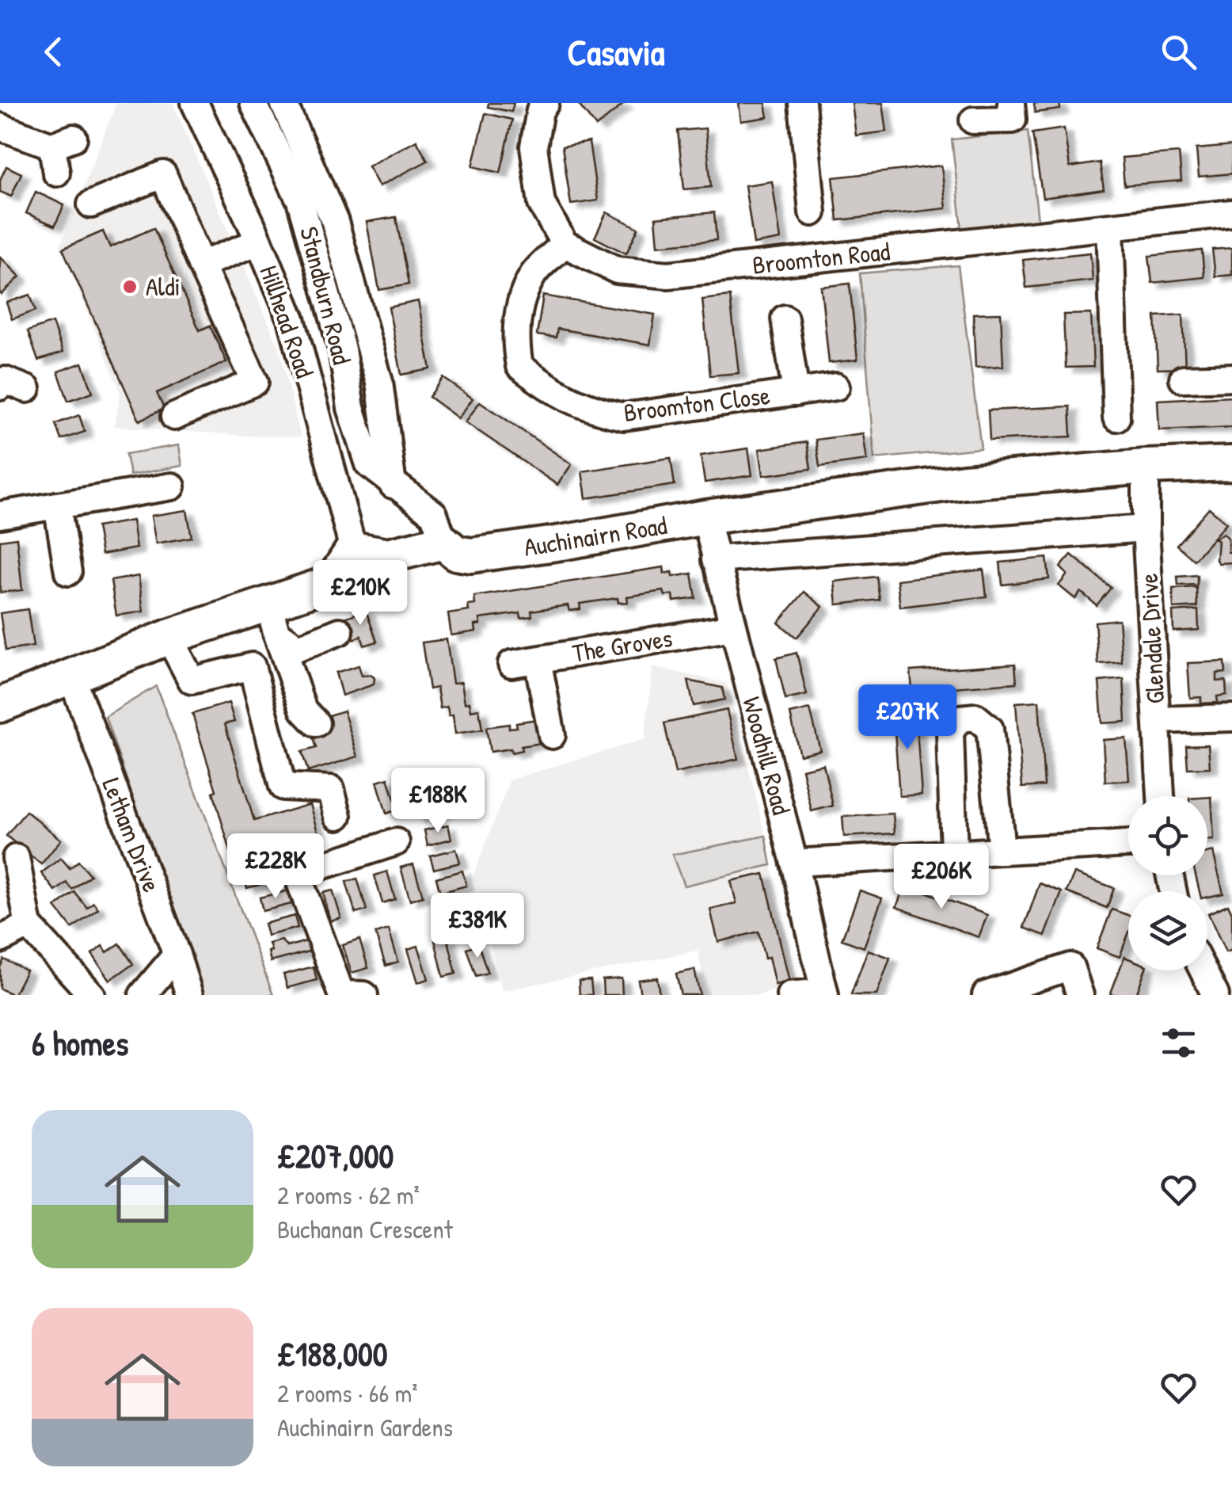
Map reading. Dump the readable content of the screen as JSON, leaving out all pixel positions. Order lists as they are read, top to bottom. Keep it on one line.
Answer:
{"streets":{"main road":["Auchinairn Road"],"street":["Broomton Road","Standburn Road","Hillhead Road","Broomton Close","Glendale Drive","The Groves","Woodhill Road","Letham Drive"]},"crossings":[["Broomton Road","Broomton Close"],["Standburn Road","Auchinairn Road"],["Auchinairn Road","Glendale Drive"],["Auchinairn Road","Woodhill Road"],["The Groves","Woodhill Road"]],"places":["Aldi"],"page":{"header":"Casavia","price":["£210K","£207K","£188K","£228K","£206K","£381K"],"heading":"6 homes","list":[{"name":"£207,000","note":"2 rooms · 62 m² · Buchanan Crescent"},{"name":"£188,000","note":"2 rooms · 66 m² · Auchinairn Gardens"}]}}
